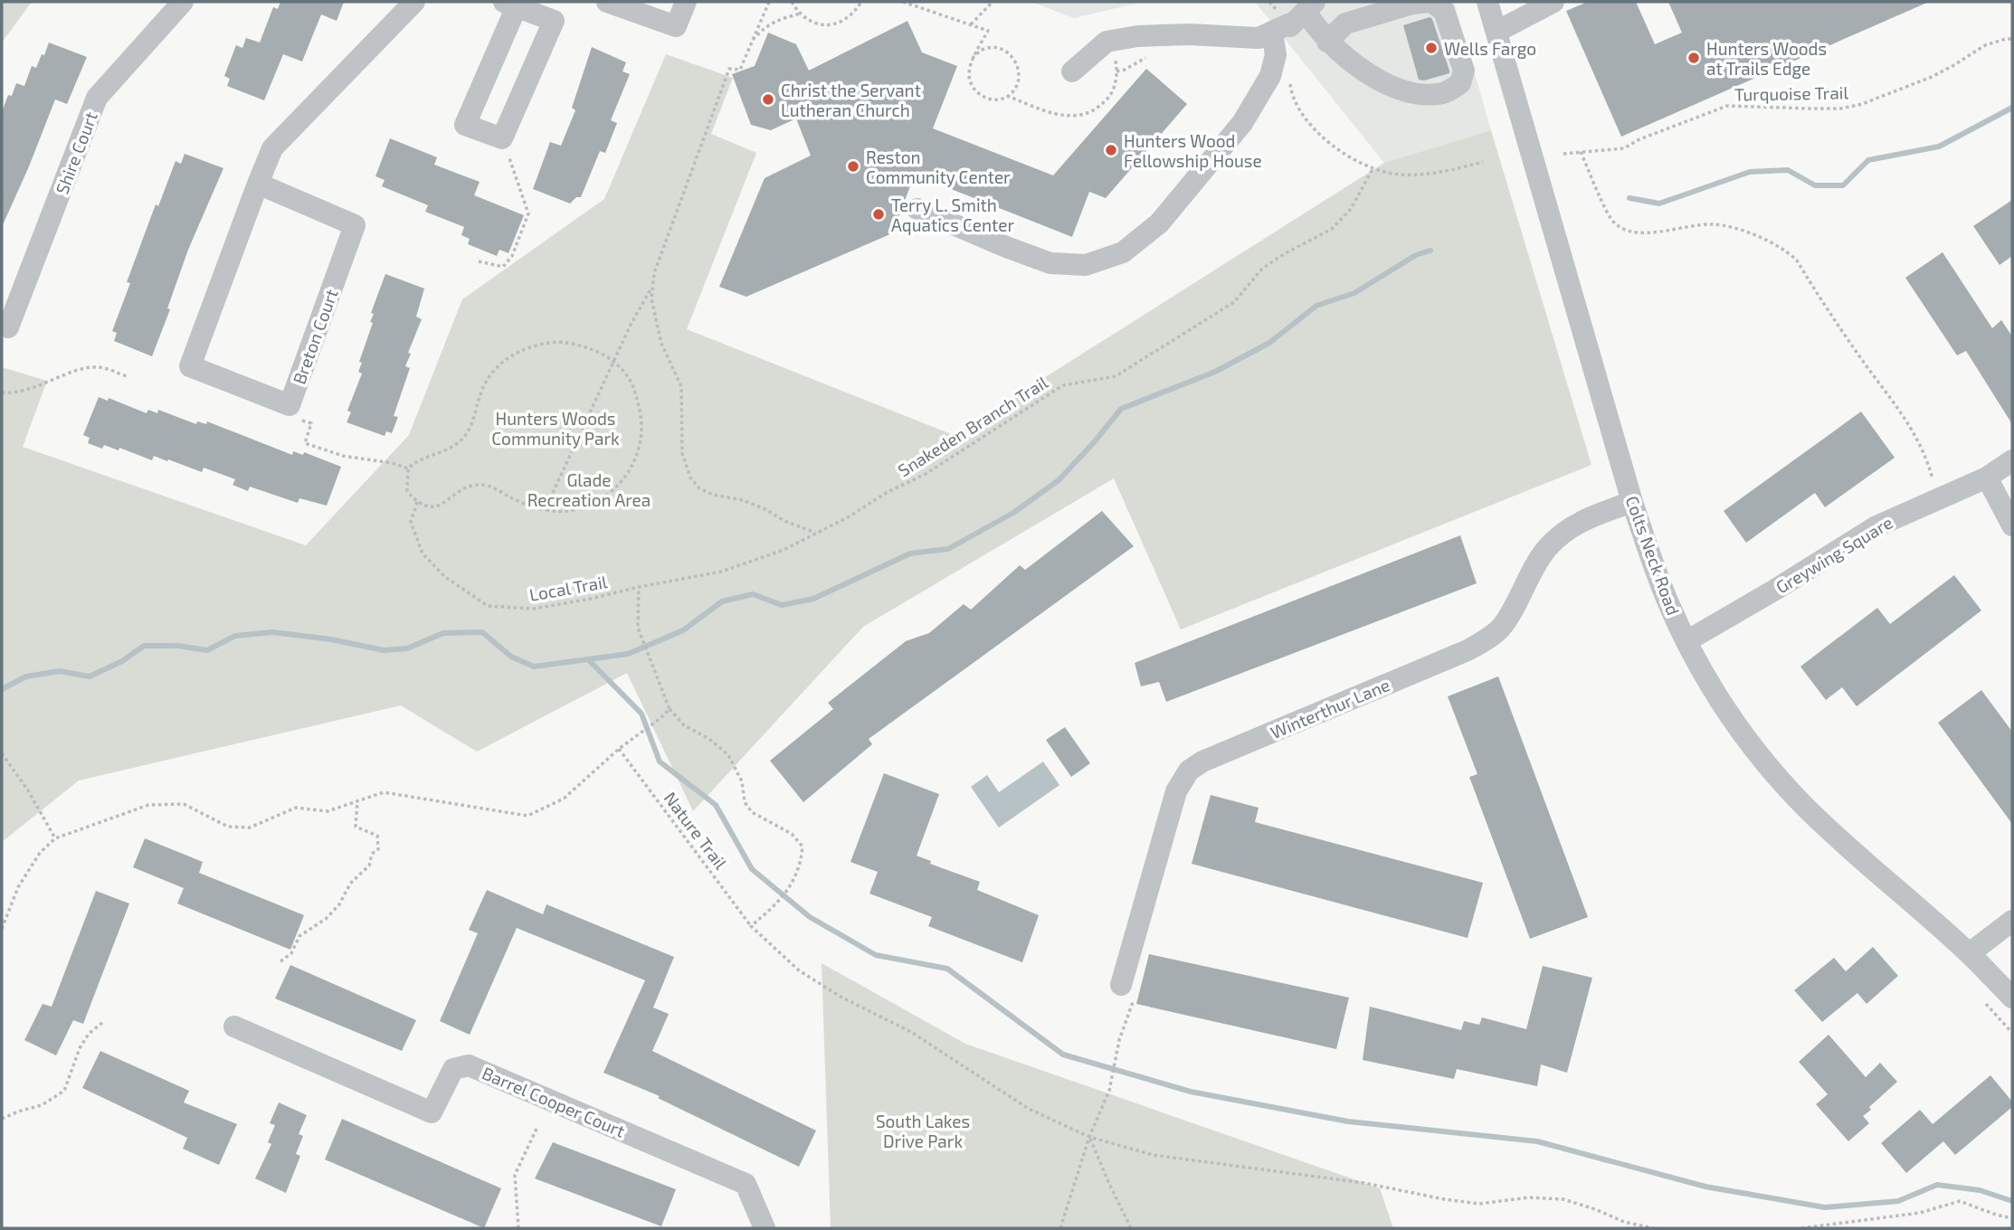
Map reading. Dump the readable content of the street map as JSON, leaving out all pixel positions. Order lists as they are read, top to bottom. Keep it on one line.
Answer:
{"streets":{"street":["Shire Court","Breton Court","Greywing Square","Colts Neck Road","Winterthur Lane","Barrel Cooper Court"],"path":["Turquoise Trail","Snakeden Branch Trail","Local Trail","Nature Trail"]},"crossings":[["Snakeden Branch Trail","Local Trail"],["Greywing Square","Colts Neck Road"],["Colts Neck Road","Winterthur Lane"]],"parks":["Hunters Woods Community Park","Glade Recreation Area","South Lakes Drive Park"],"places":["Wells Fargo","Hunters Woods at Trails Edge","Christ the Servant Lutheran Church","Hunters Wood Fellowship House","Reston Community Center","Terry L. Smith Aquatics Center"]}
